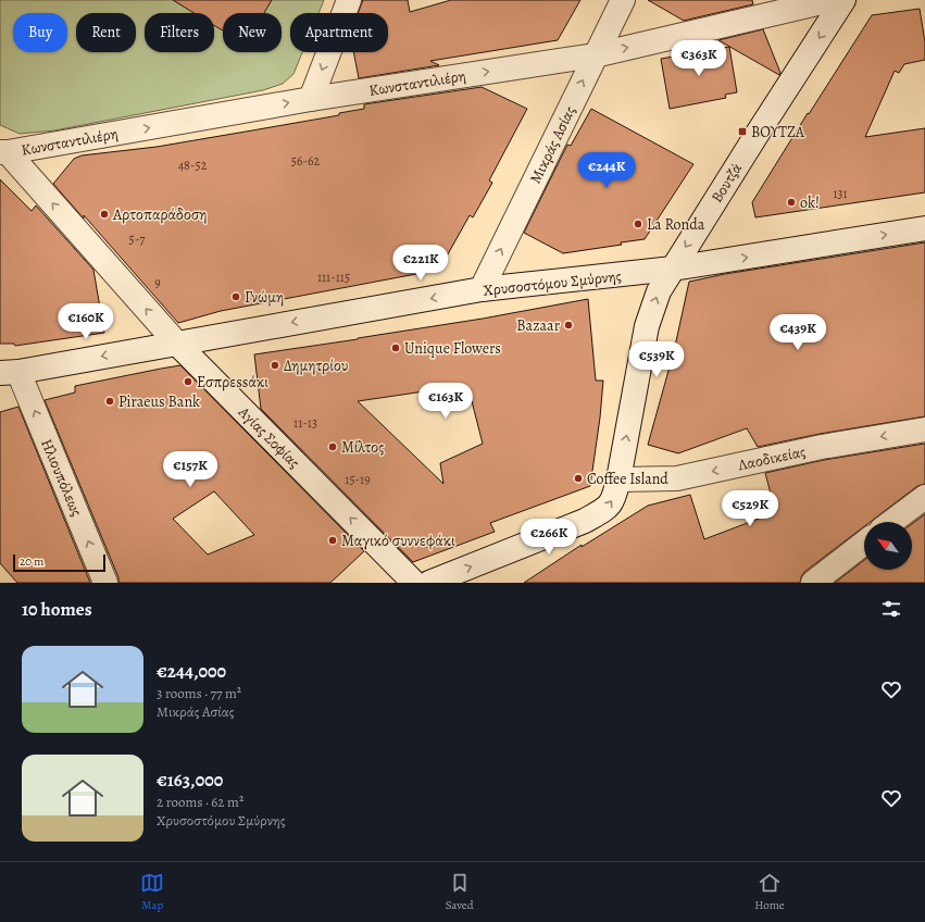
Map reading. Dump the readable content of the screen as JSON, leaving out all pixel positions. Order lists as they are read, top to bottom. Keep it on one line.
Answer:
{"streets":{"street":["Κωνσταντιλιέρη","Μικράς Ασίας","Βουτζά","Χρυσοστόμου Σμύρνης","Αγίας Σοφίας","Λαοδικείας","Ηλιουπόλεως"]},"crossings":[["Κωνσταντιλιέρη","Μικράς Ασίας"],["Κωνσταντιλιέρη","Αγίας Σοφίας"],["Μικράς Ασίας","Χρυσοστόμου Σμύρνης"],["Βουτζά","Χρυσοστόμου Σμύρνης"],["Βουτζά","Λαοδικείας"],["Χρυσοστόμου Σμύρνης","Αγίας Σοφίας"],["Χρυσοστόμου Σμύρνης","Ηλιουπόλεως"]],"one_way":["Κωνσταντιλιέρη","Μικράς Ασίας","Αγίας Σοφίας","Λαοδικείας","Ηλιουπόλεως"],"places":{"transit":["ΒΟΥΤΖΑ"],"other":["ok!","Αρτοπαράδοση","La Ronda","Γνώμη","Bazaar","Unique Flowers","Δημητρίου","Εσπρεssάκι","Piraeus Bank","Μίλτος","Coffee Island","Μαγικό συννεφάκι"]},"house_numbers":["56-62","48-52","131","5-7","111-115","9","11-13","15-19"],"scale_bar":"20 m","north":"top left","page":{"chip":["Buy","Rent","Filters","New","Apartment"],"price":["€363K","€244K","€221K","€160K","€439K","€539K","€163K","€157K","€529K","€266K"],"scale":"20 m","heading":"10 homes","list":[{"name":"€244,000","note":"3 rooms · 77 m² · Μικράς Ασίας"},{"name":"€163,000","note":"2 rooms · 62 m² · Χρυσοστόμου Σμύρνης"}],"tabs":["Map","Saved","Home"]}}
